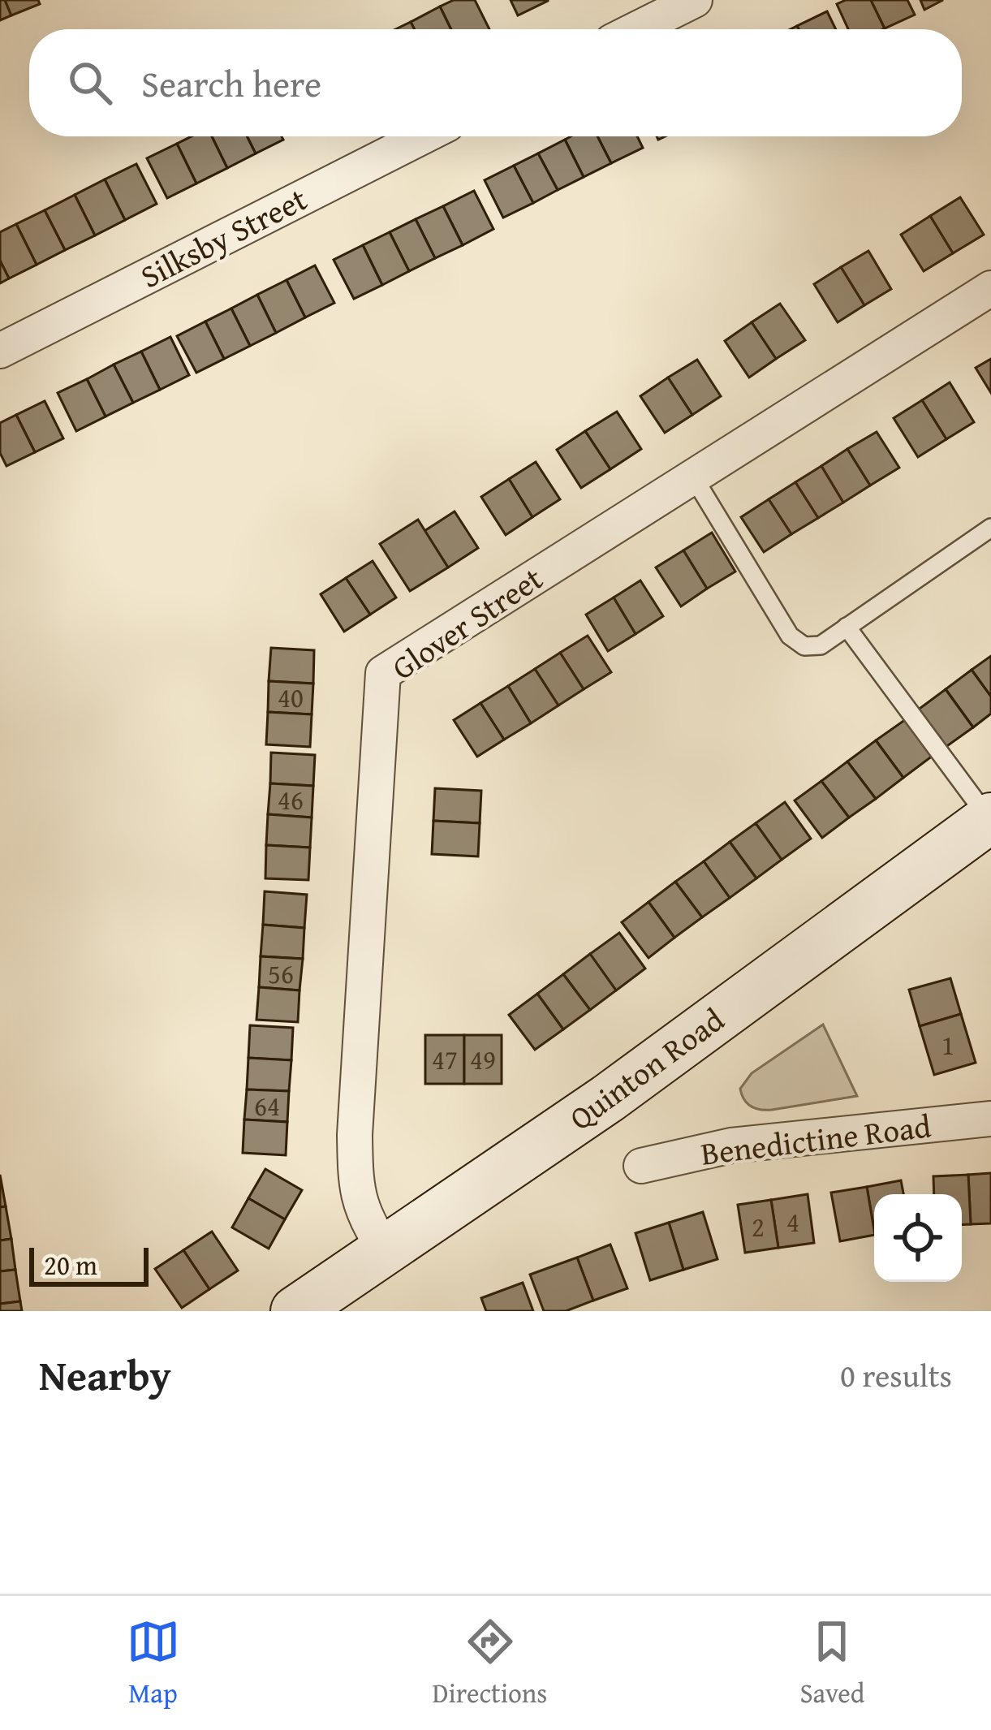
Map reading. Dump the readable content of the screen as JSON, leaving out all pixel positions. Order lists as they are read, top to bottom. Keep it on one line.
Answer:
{"streets":{"street":["Silksby Street","Glover Street","Quinton Road","Benedictine Road"]},"crossings":[["Glover Street","Quinton Road"]],"house_numbers":["40","46","56","1","47","49","64","4","2"],"scale_bar":"20 m","page":{"search":"Search here","scale":"20 m","heading":["Nearby","0 results"],"nav":["Map","Directions","Saved"]}}
